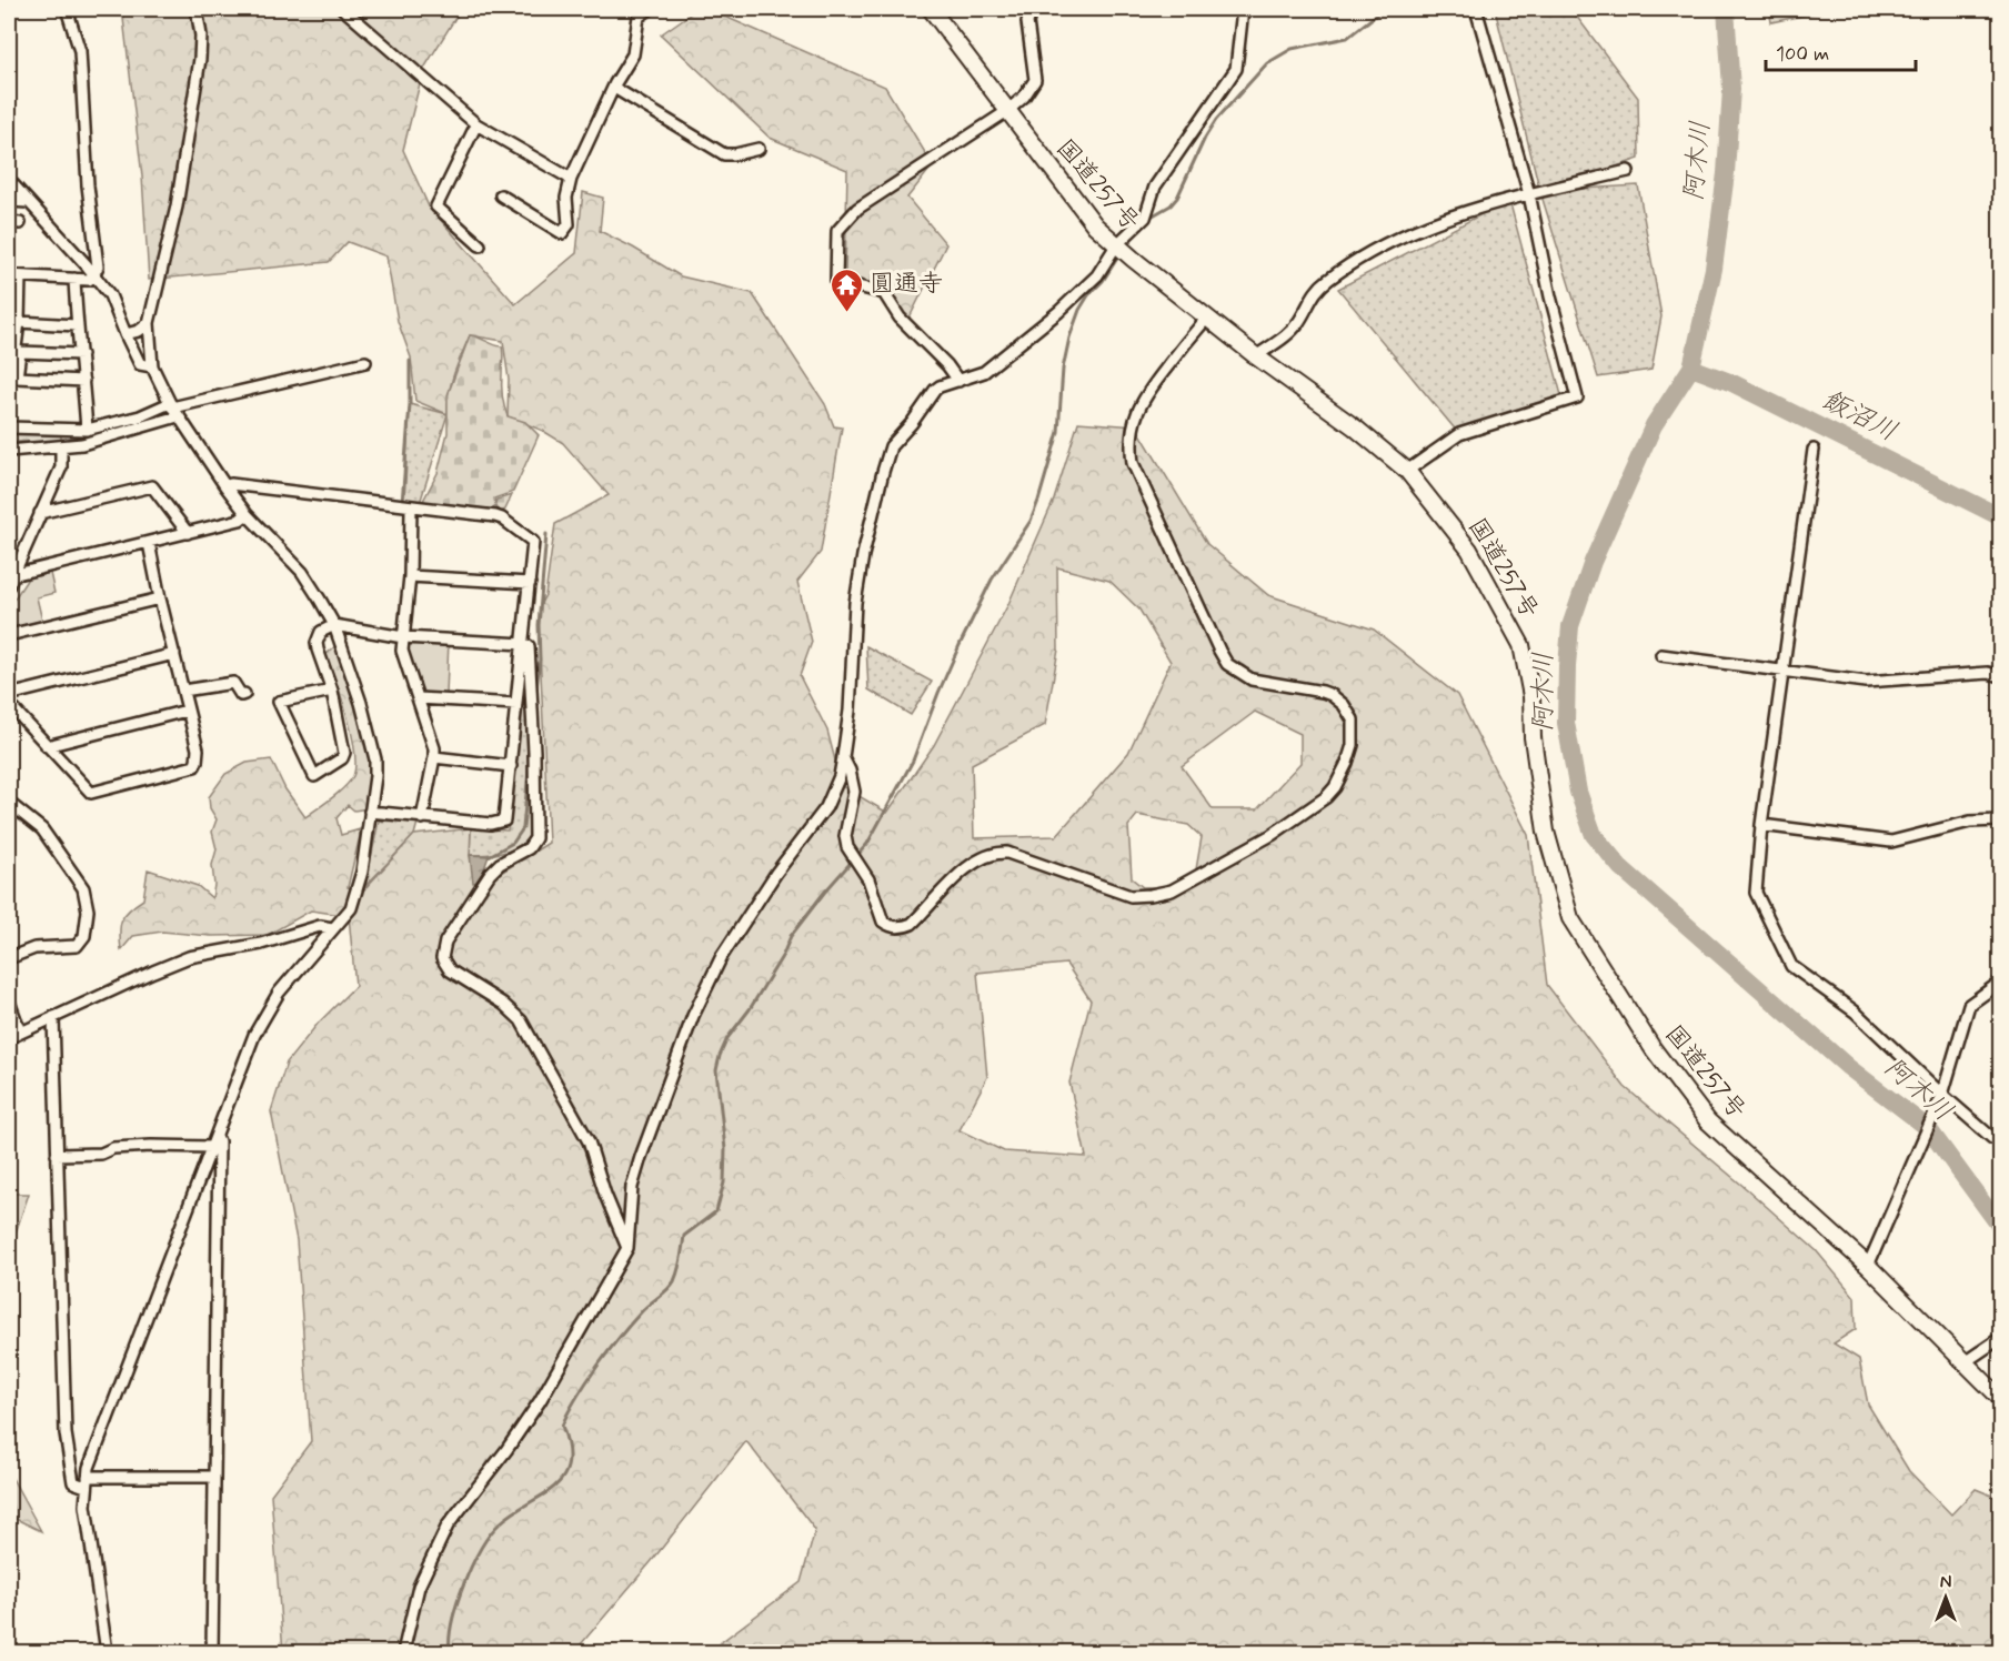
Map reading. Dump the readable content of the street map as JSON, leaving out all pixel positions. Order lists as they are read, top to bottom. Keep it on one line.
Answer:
{"streets":{"highway":["国道257号"]},"water":["阿木川","飯沼川"],"places":{"temple":["圓通寺"]},"scale_bar":"100 m","north":"top"}
